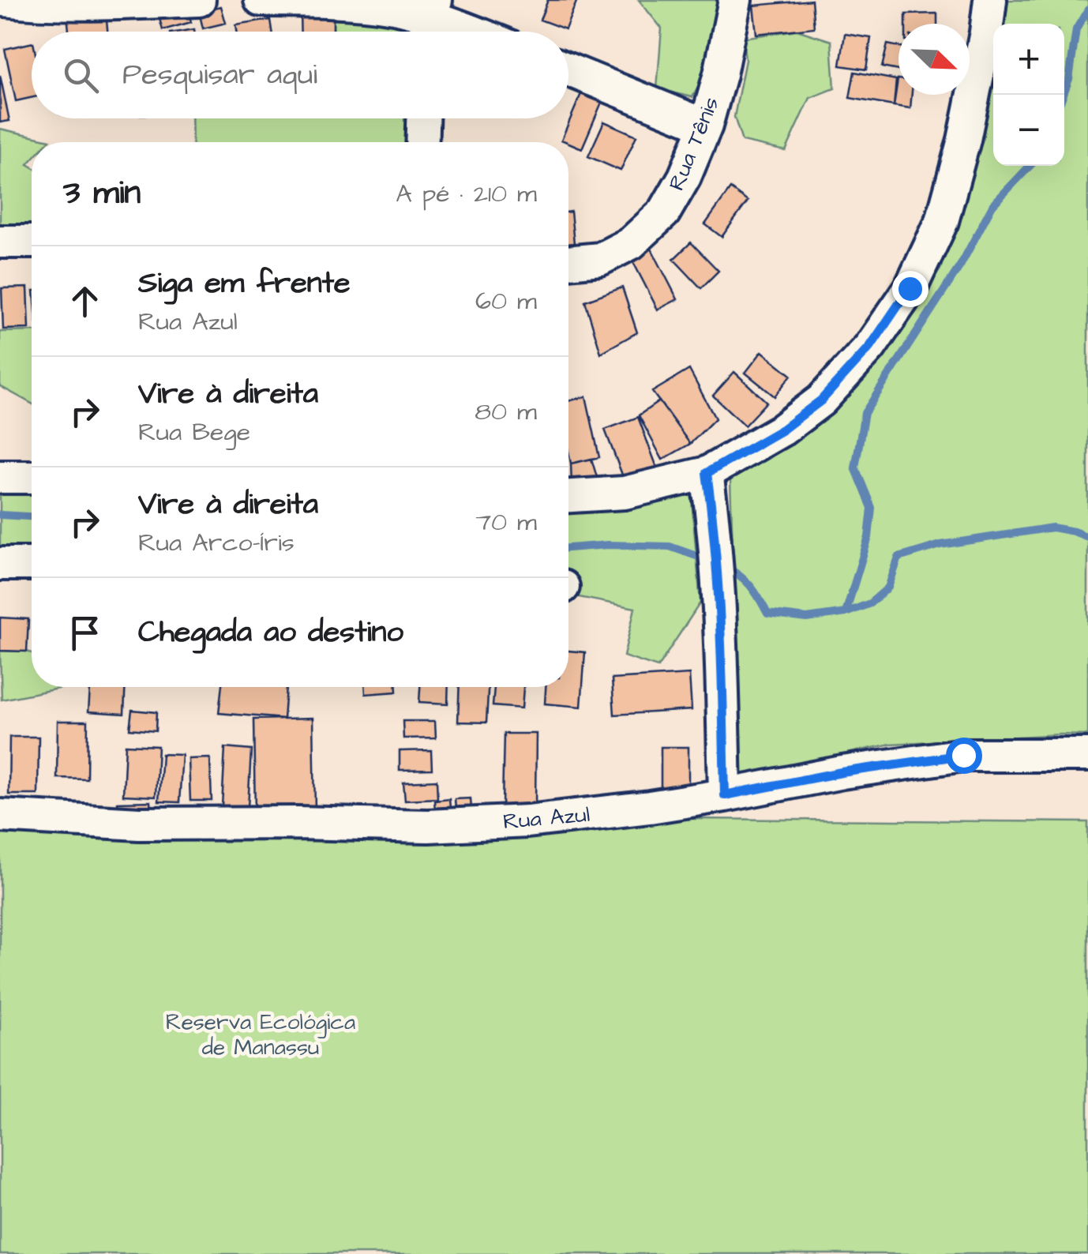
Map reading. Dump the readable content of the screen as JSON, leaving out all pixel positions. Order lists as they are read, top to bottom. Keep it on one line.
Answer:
{"streets":{"street":["Rua Tênis","Rua Azul"]},"parks":["Reserva Ecológica de Manassu"],"north":"bottom right","page":{"map_buttons":["+","−"],"search":"Pesquisar aqui","heading":["3 min","A pé · 210 m"],"list":[["Siga em frente","Rua Azul","60 m"],["Vire à direita","Rua Bege","80 m"],["Vire à direita","Rua Arco-Íris","70 m"],"Chegada ao destino"]}}
